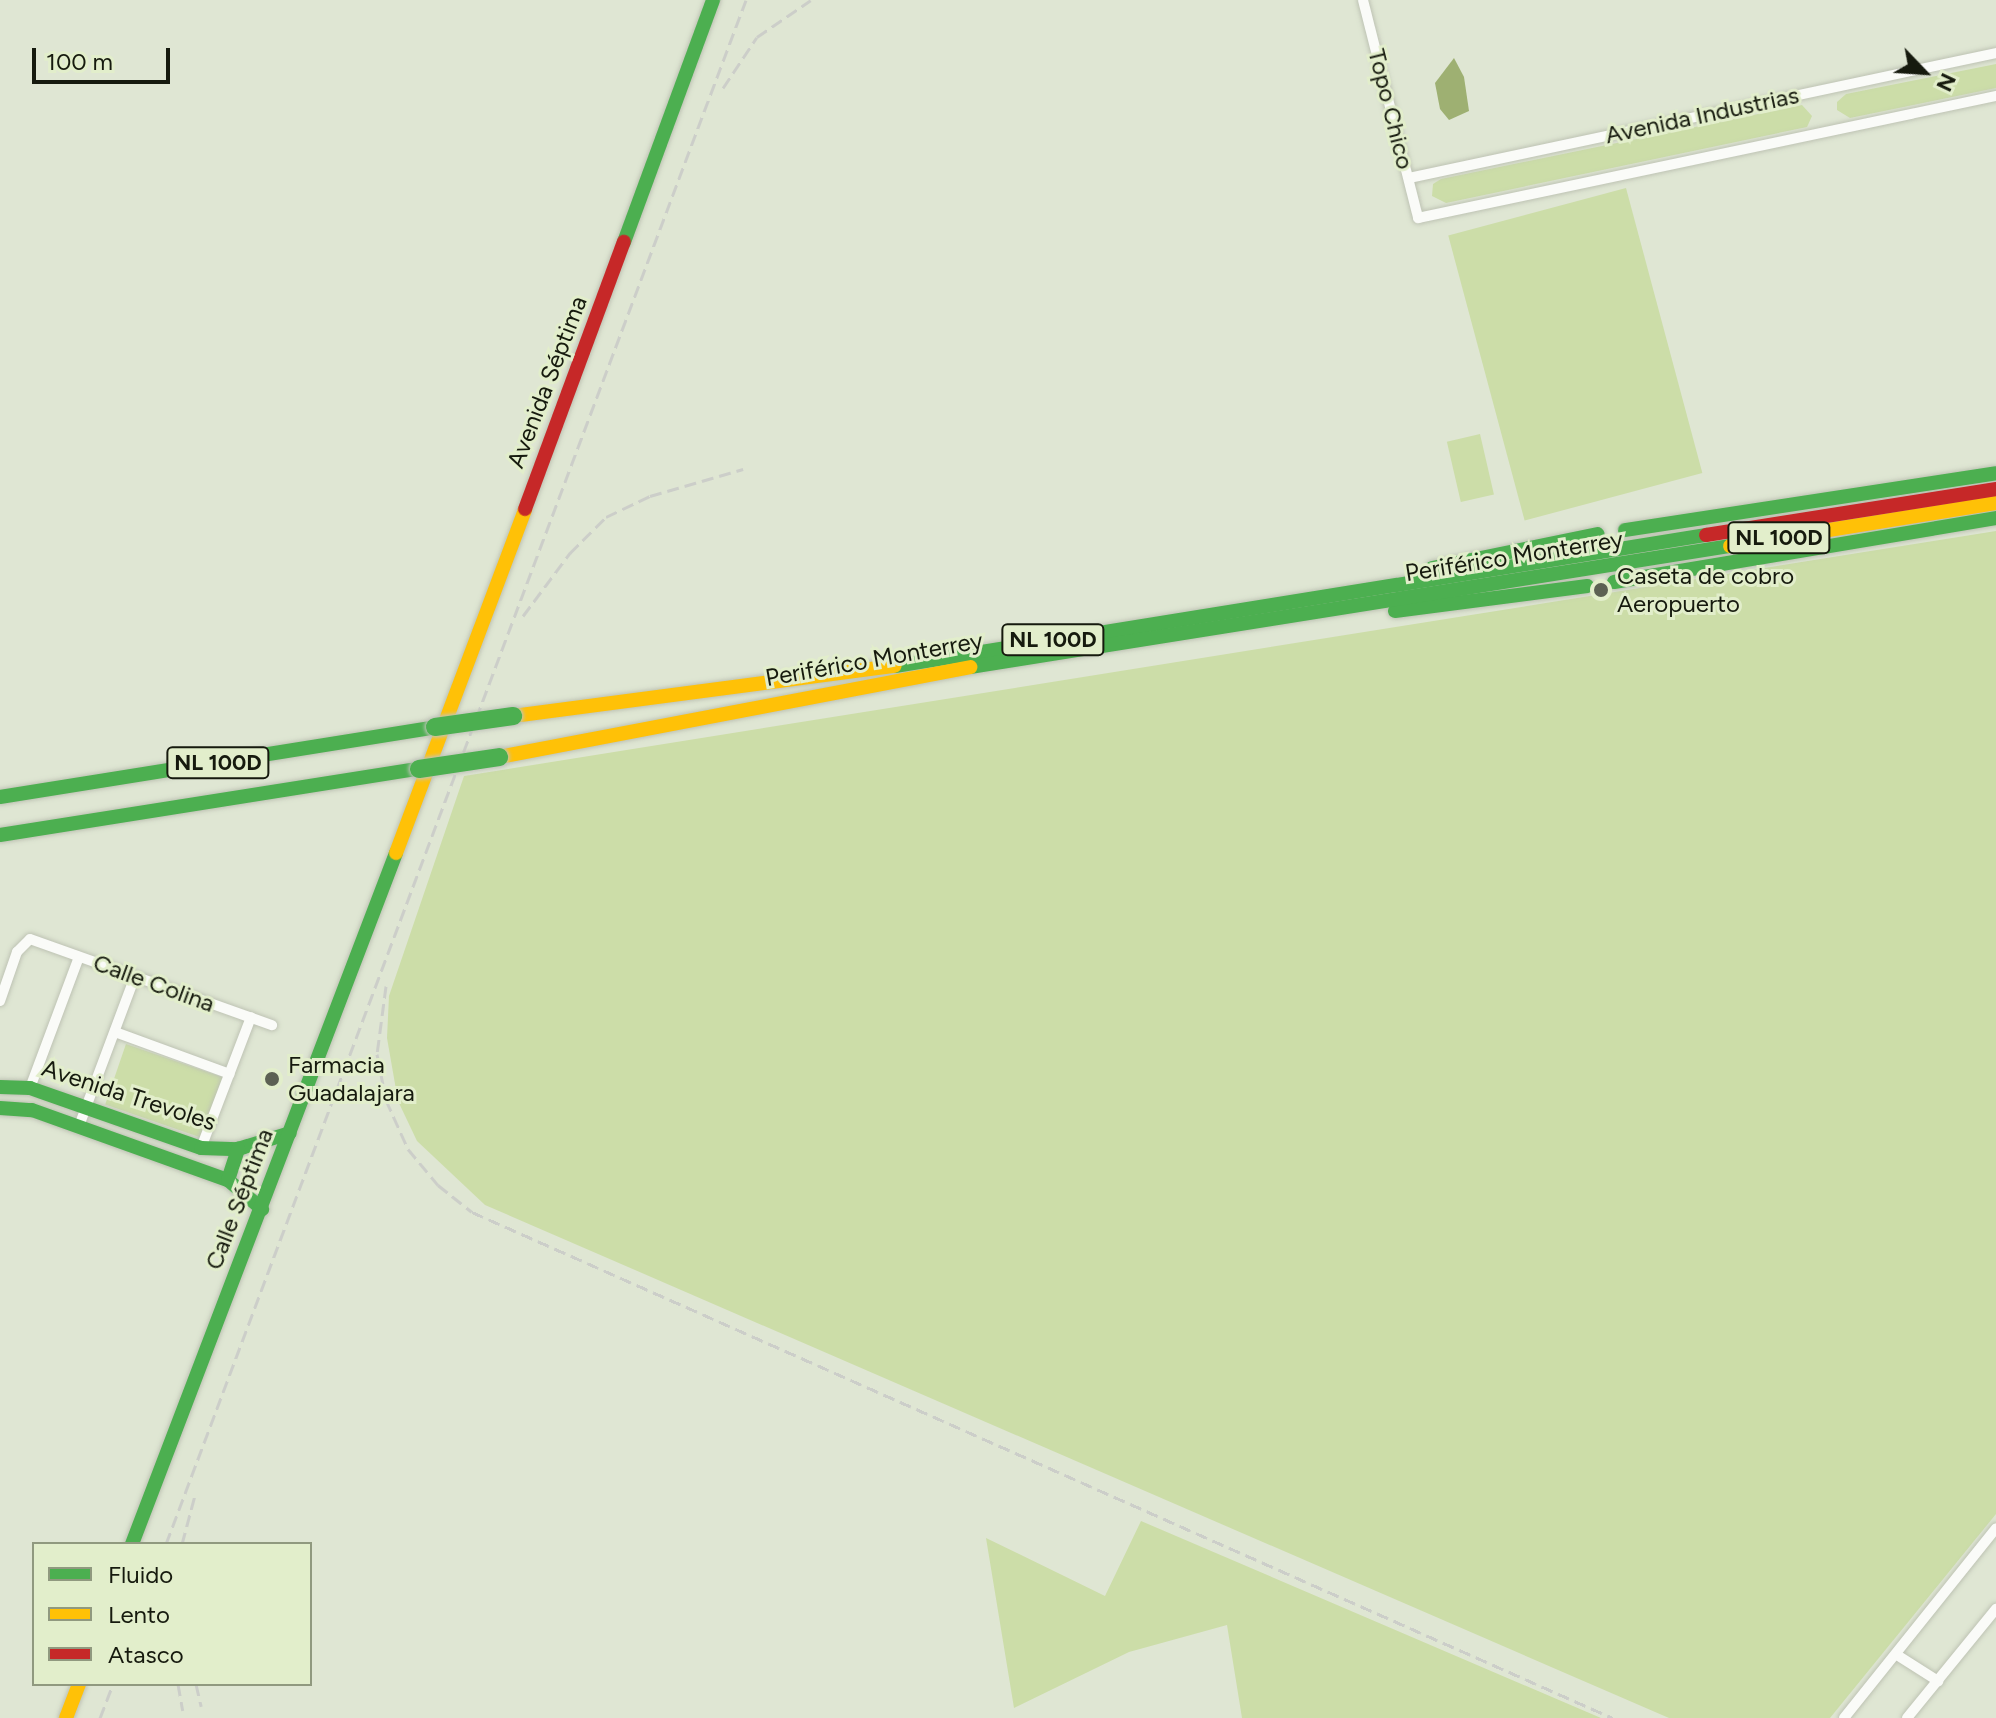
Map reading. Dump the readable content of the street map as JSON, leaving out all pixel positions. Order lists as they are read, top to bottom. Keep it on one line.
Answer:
{"streets":{"main road":["Avenida Séptima","NL 100D","Periférico Monterrey","Avenida Trevoles","Calle Séptima"],"street":["Topo Chico","Avenida Industrias","Calle Colina"]},"crossings":[["Topo Chico","Avenida Industrias"],["Avenida Séptima","Periférico Monterrey"],["Avenida Séptima","Calle Séptima"],["Periférico Monterrey","Calle Séptima"],["Avenida Trevoles","Calle Séptima"]],"places":["Caseta de cobro Aeropuerto","Farmacia Guadalajara"],"legend":["Fluido","Lento","Atasco"],"scale_bar":"100 m","north":"bottom right"}
